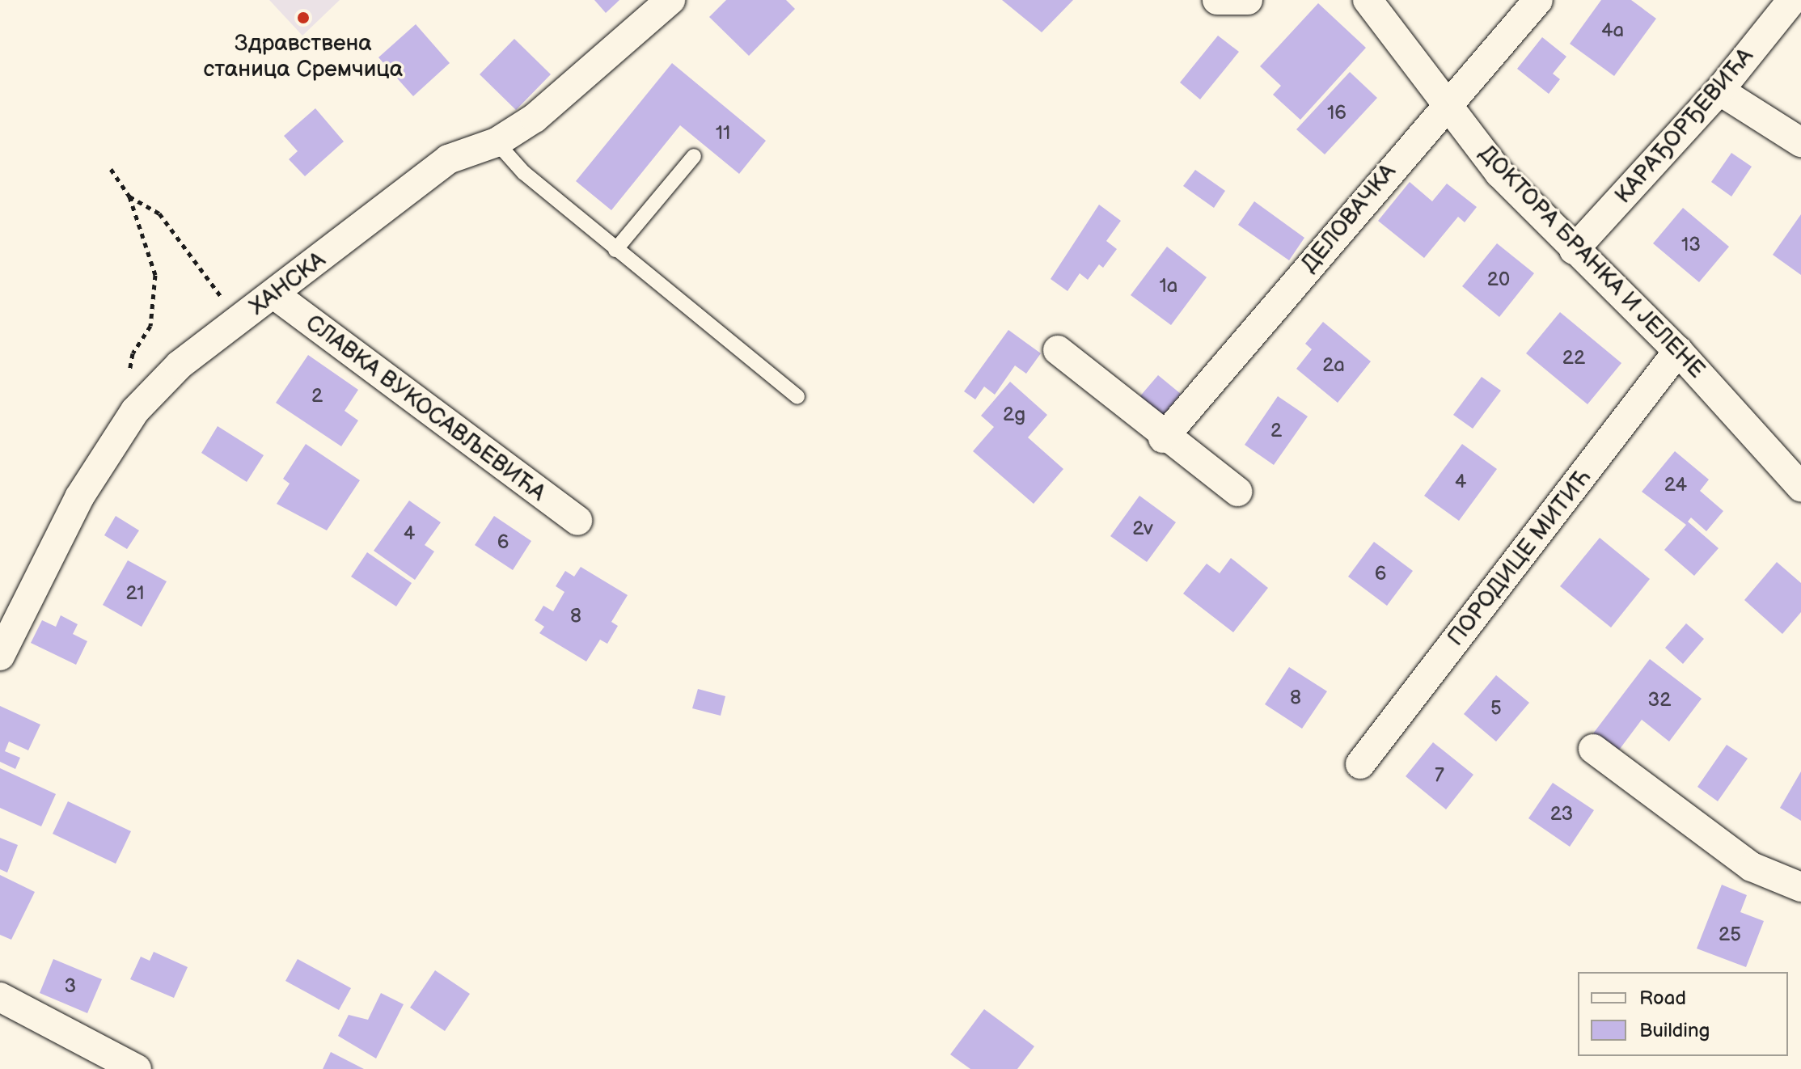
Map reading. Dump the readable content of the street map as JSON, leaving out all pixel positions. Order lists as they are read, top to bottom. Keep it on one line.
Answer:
{"streets":{"street":["КАРАЂОРЂЕВИЋА","ДЕЛОВАЧКА","ДОКТОРА БРАНКА И ЈЕЛЕНЕ","ХАНСКА","СЛАВКА ВУКОСАВЉЕВИЋА","ПОРОДИЦЕ МИТИЋ"]},"crossings":[["КАРАЂОРЂЕВИЋА","ДОКТОРА БРАНКА И ЈЕЛЕНЕ"],["ДЕЛОВАЧКА","ДОКТОРА БРАНКА И ЈЕЛЕНЕ"],["ДОКТОРА БРАНКА И ЈЕЛЕНЕ","ПОРОДИЦЕ МИТИЋ"],["ХАНСКА","СЛАВКА ВУКОСАВЉЕВИЋА"]],"places":["Здравствена станица Сремчица"],"house_numbers":["4a","16","11","13","20","1a","22","2a","2","2g","2","4","24","2v","4","6","6","21","8","8","32","5","7","23","25","3"],"legend":["Road","Building"]}
